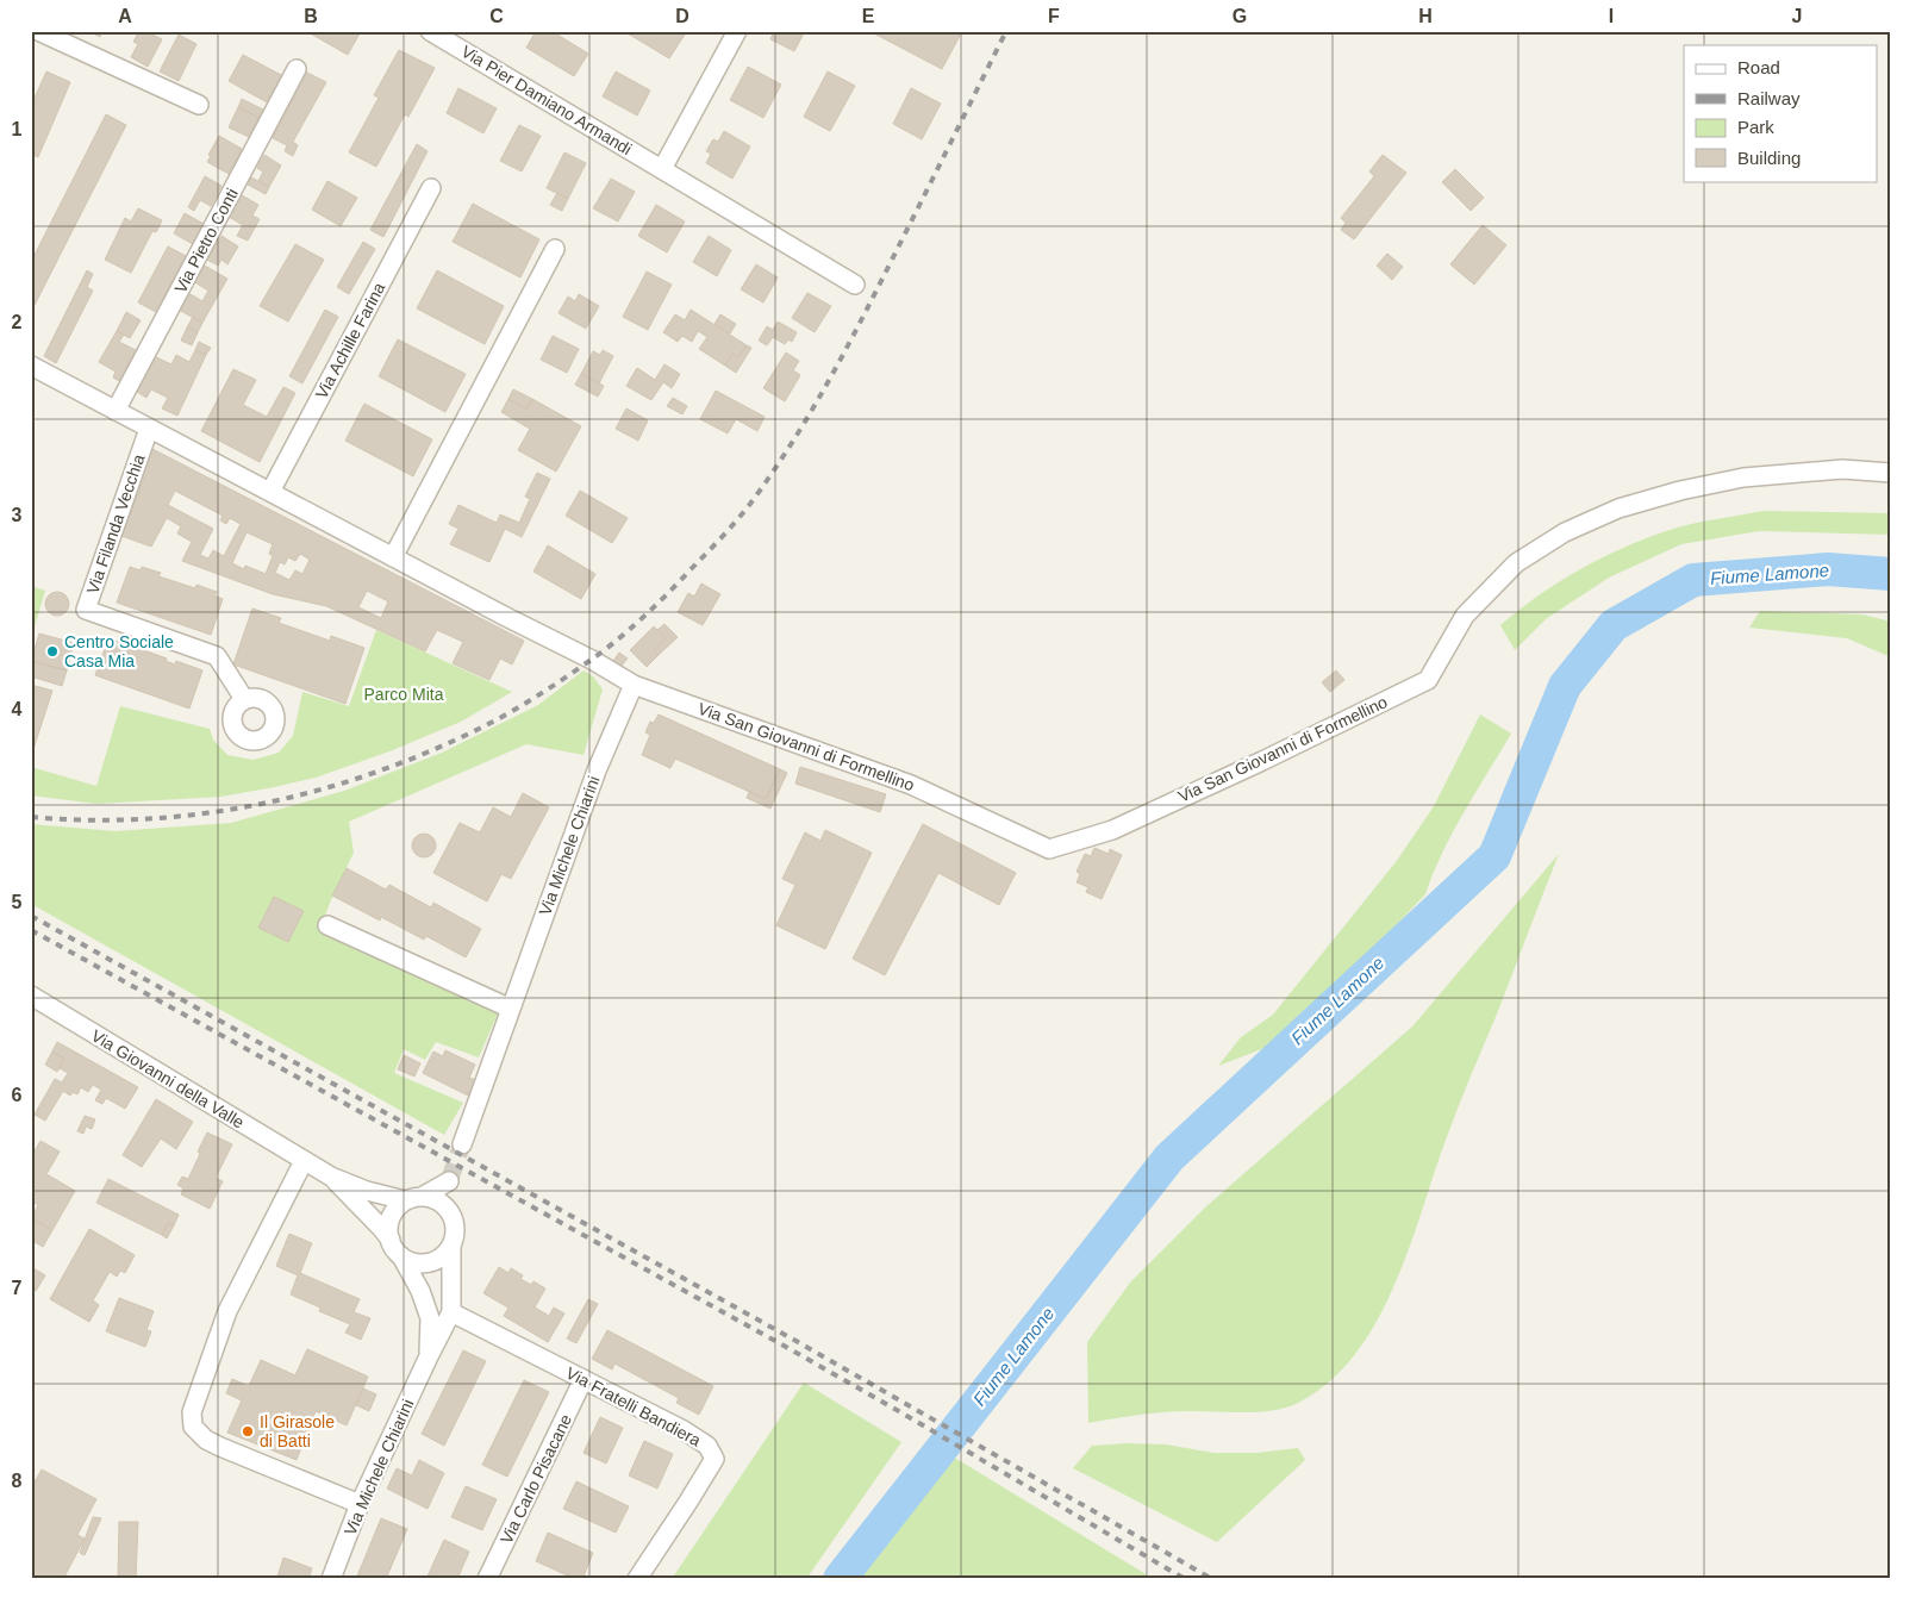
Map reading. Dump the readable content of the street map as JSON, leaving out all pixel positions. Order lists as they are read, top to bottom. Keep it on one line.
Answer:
{"streets":{"street":["Via Pier Damiano Armandi","Via Pietro Conti","Via Achille Farina","Via Filanda Vecchia","Via San Giovanni di Formellino","Via Michele Chiarini","Via Giovanni della Valle","Via Fratelli Bandiera","Via Carlo Pisacane"]},"crossings":[["Via San Giovanni di Formellino","Via Michele Chiarini"],["Via Michele Chiarini","Via Giovanni della Valle"],["Via Michele Chiarini","Via Fratelli Bandiera"],["Via Fratelli Bandiera","Via Carlo Pisacane"]],"water":["Fiume Lamone"],"parks":["Parco Mita"],"places":["Centro Sociale Casa Mia","Il Girasole di Batti"],"legend":["Road","Railway","Park","Building"],"grid":{"columns":["A","B","C","D","E","F","G","H","I","J"],"rows":["1","2","3","4","5","6","7","8"]}}
